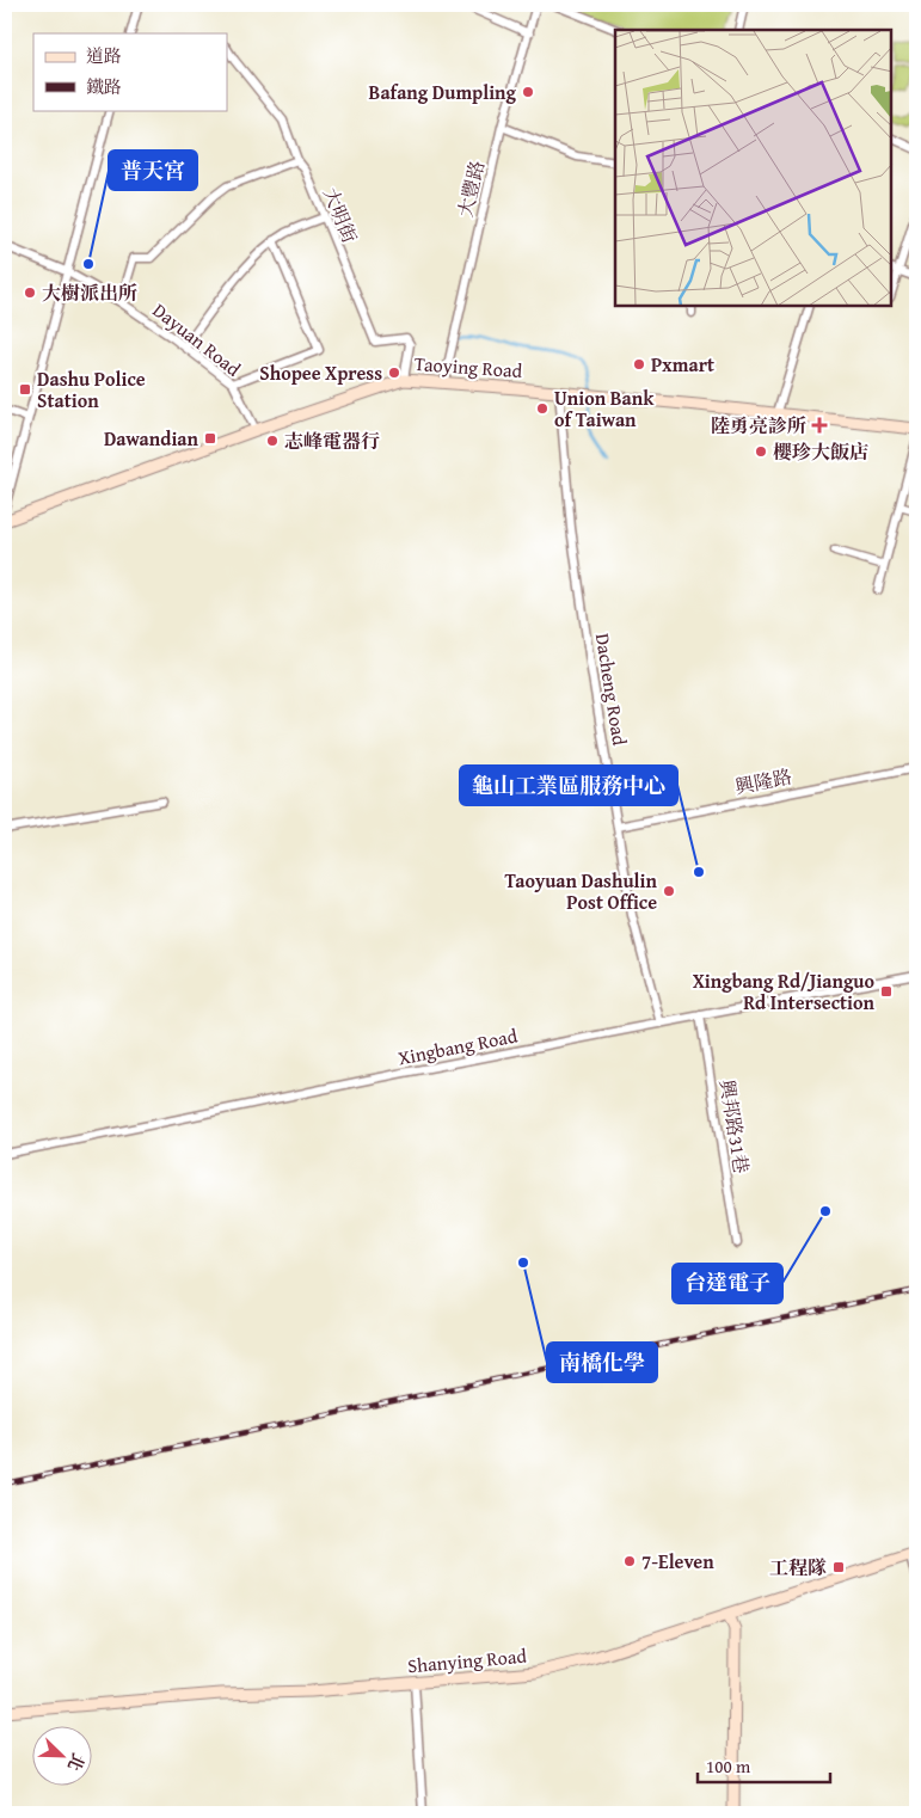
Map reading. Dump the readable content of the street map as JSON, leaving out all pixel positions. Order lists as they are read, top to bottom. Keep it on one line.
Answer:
{"streets":{"street":["大豐路","大明街","Dayuan Road","Taoying Road","Dacheng Road","興隆路","Xingbang Road","興邦路31巷","Shanying Road"]},"crossings":[["大豐路","Taoying Road"],["大明街","Taoying Road"],["Dayuan Road","Taoying Road"],["Taoying Road","Dacheng Road"],["Dacheng Road","興隆路"],["Dacheng Road","Xingbang Road"],["Xingbang Road","興邦路31巷"]],"places":{"other":["Bafang Dumpling","普天宮","大樹派出所","Pxmart","Shopee Xpress","Union Bank of Taiwan","志峰電器行","櫻珍大飯店","龜山工業區服務中心","Taoyuan Dashulin Post Office","台達電子","南橋化學","7-Eleven"],"transit":["Dashu Police Station","Dawandian","Xingbang Rd/Jianguo Rd Intersection","工程隊"],"health":["陸勇亮診所"]},"legend":["道路","鐵路"],"scale_bar":"100 m","north":"bottom right"}
